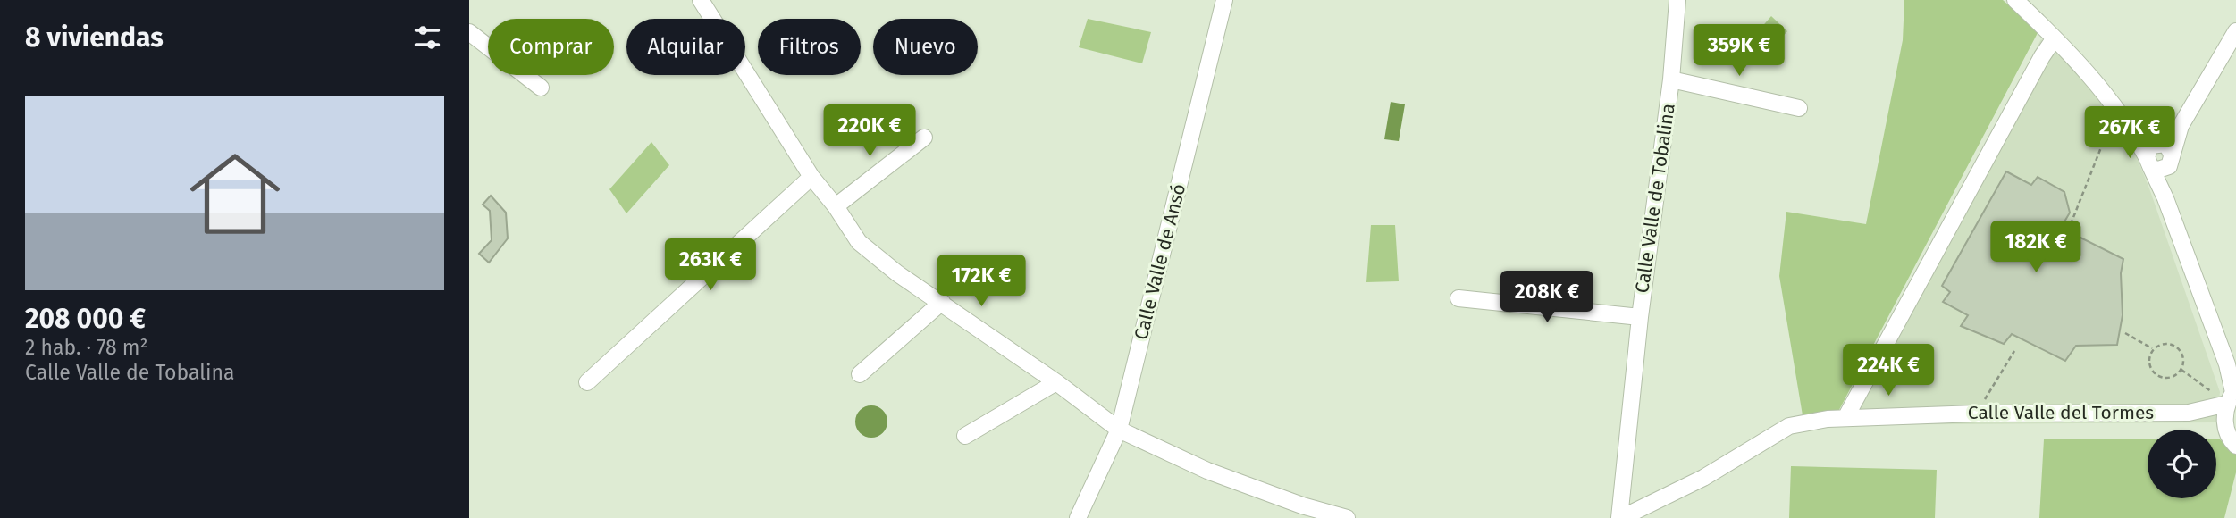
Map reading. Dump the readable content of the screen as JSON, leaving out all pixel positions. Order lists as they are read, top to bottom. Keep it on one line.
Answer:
{"streets":{"street":["Calle Valle de Tobalina","Calle Valle de Ansó","Calle Valle del Tormes"]},"crossings":[["Calle Valle de Tobalina","Calle Valle del Tormes"]],"page":{"heading":"8 viviendas","chip":["Comprar","Alquilar","Filtros","Nuevo"],"price":["359K €","220K €","267K €","182K €","263K €","172K €","208K €","224K €"],"list":[{"name":"208 000 €","note":"2 hab. · 78 m² · Calle Valle de Tobalina"}]}}
